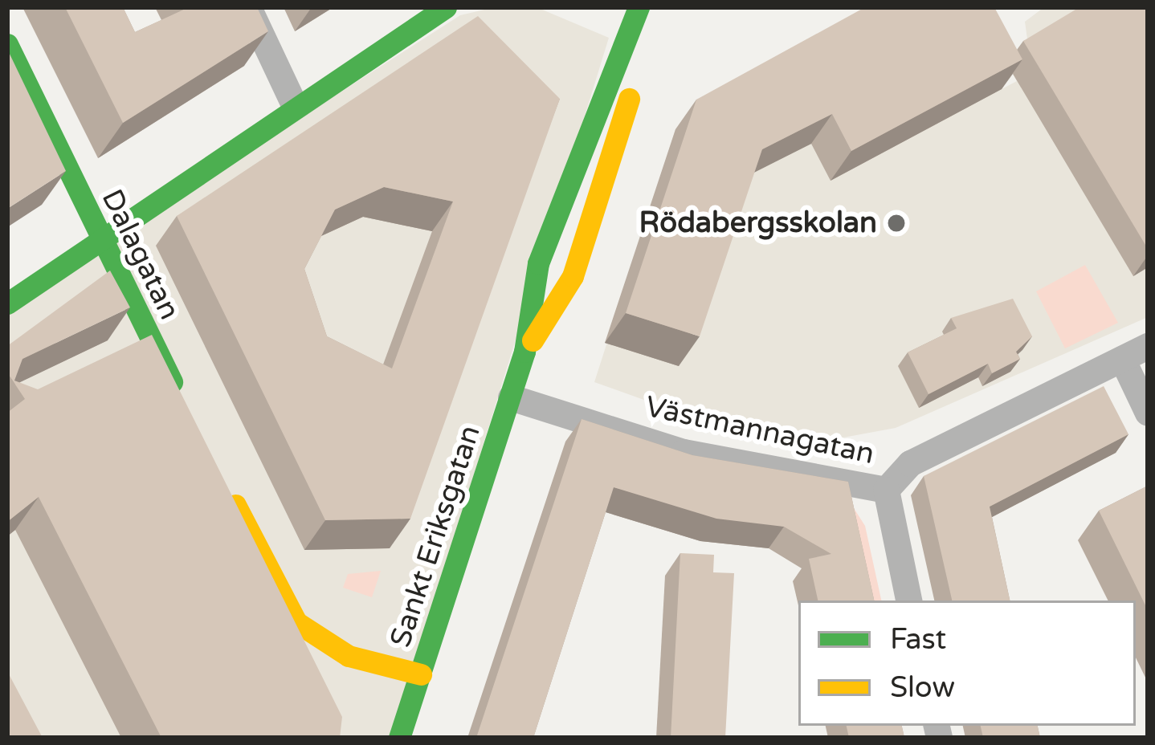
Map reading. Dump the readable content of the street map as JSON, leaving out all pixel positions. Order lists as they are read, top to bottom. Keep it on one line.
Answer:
{"streets":{"street":["Dalagatan","Västmannagatan","Sankt Eriksgatan"]},"crossings":[["Västmannagatan","Sankt Eriksgatan"]],"places":["Rödabergsskolan"],"legend":["Fast","Slow"]}
